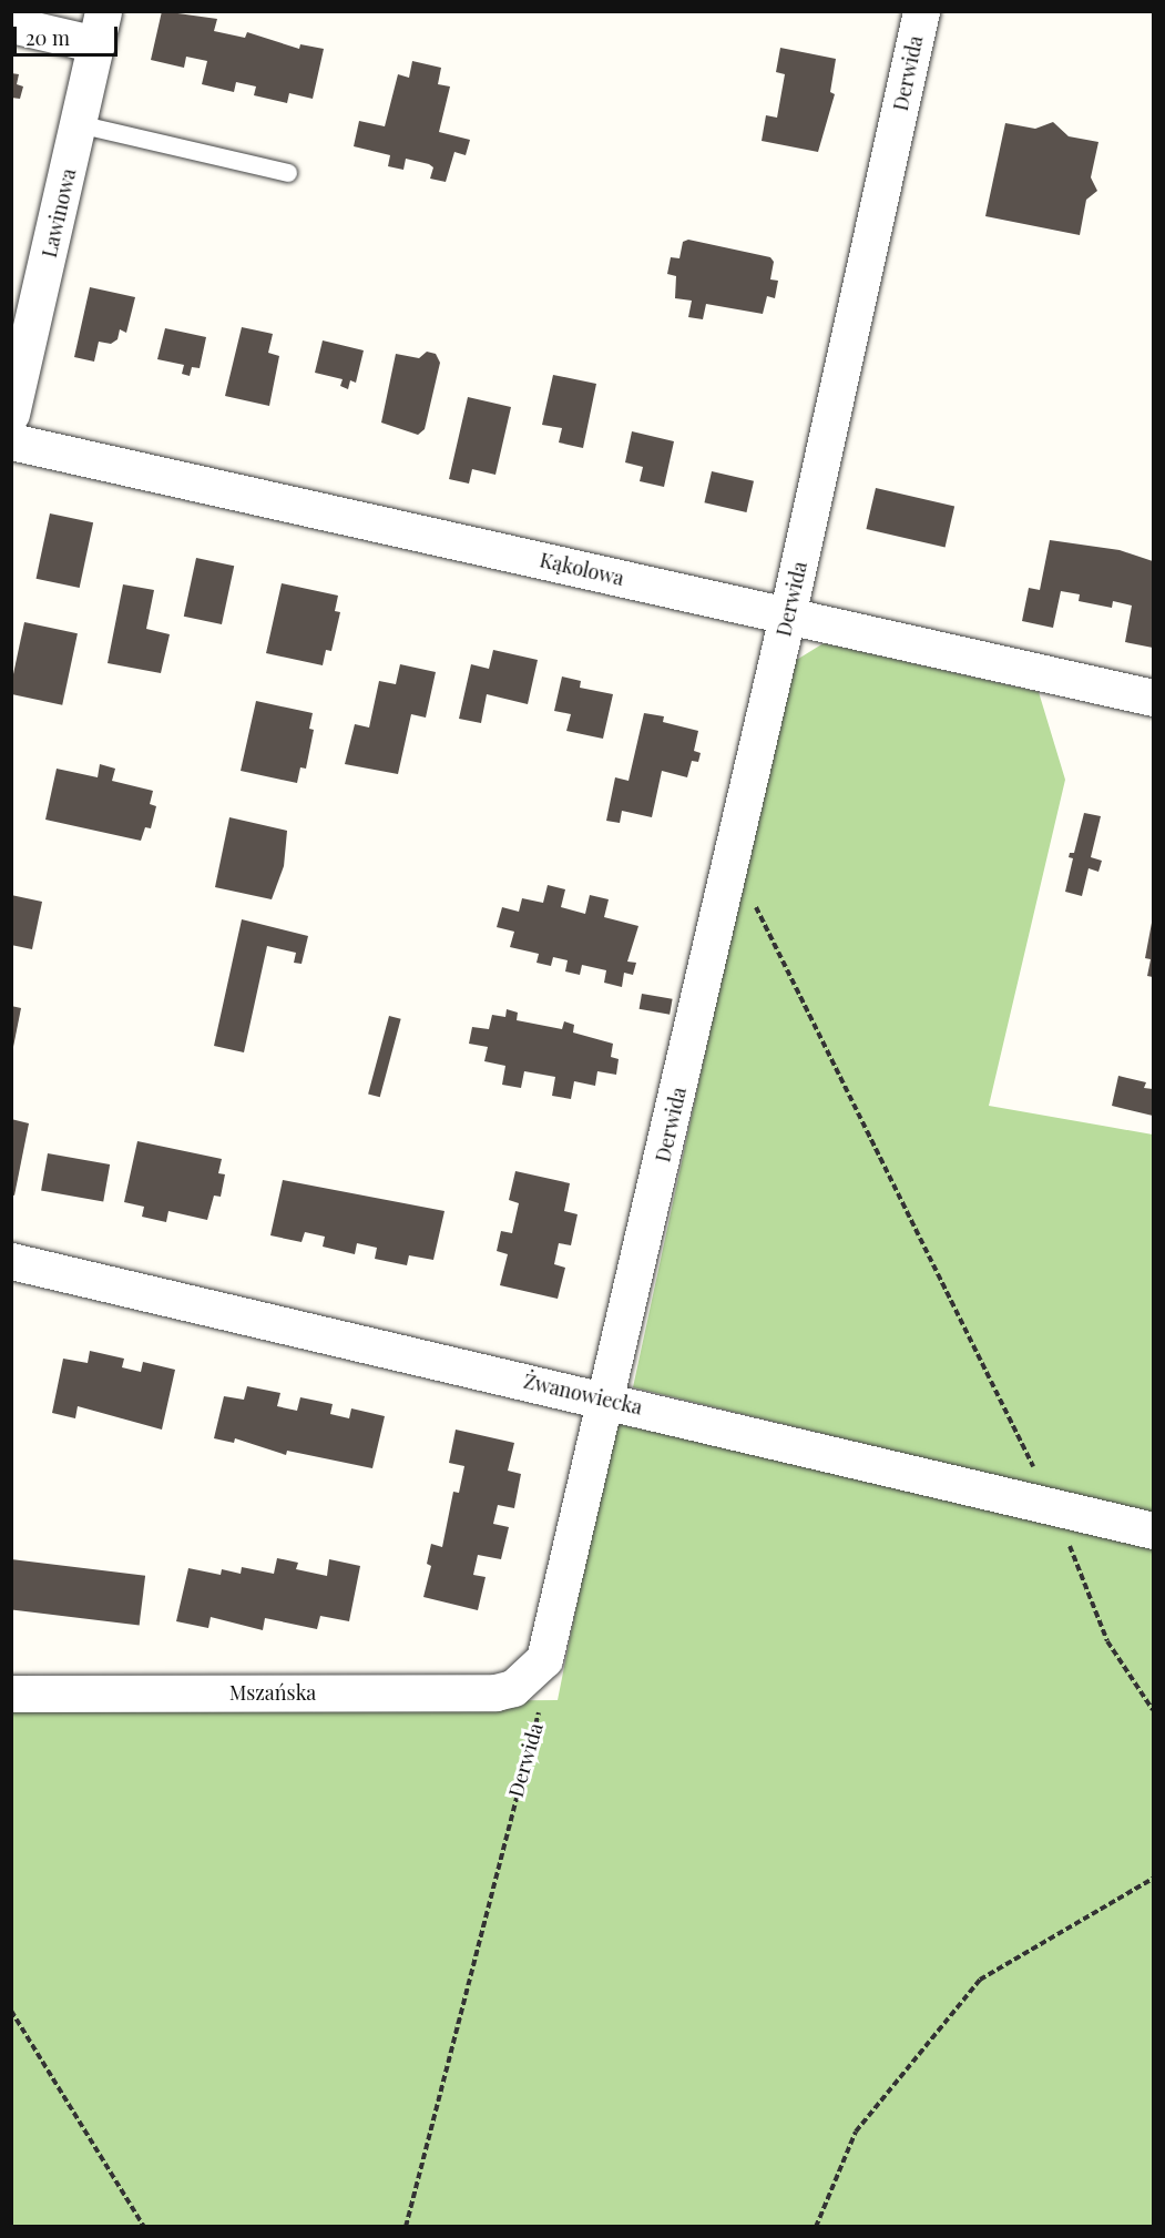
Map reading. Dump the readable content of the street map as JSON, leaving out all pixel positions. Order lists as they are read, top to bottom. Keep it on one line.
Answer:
{"streets":{"street":["Derwida","Lawinowa","Kąkolowa","Żwanowiecka","Mszańska"]},"crossings":[["Derwida","Kąkolowa"],["Derwida","Żwanowiecka"],["Derwida","Mszańska"]],"scale_bar":"20 m"}
